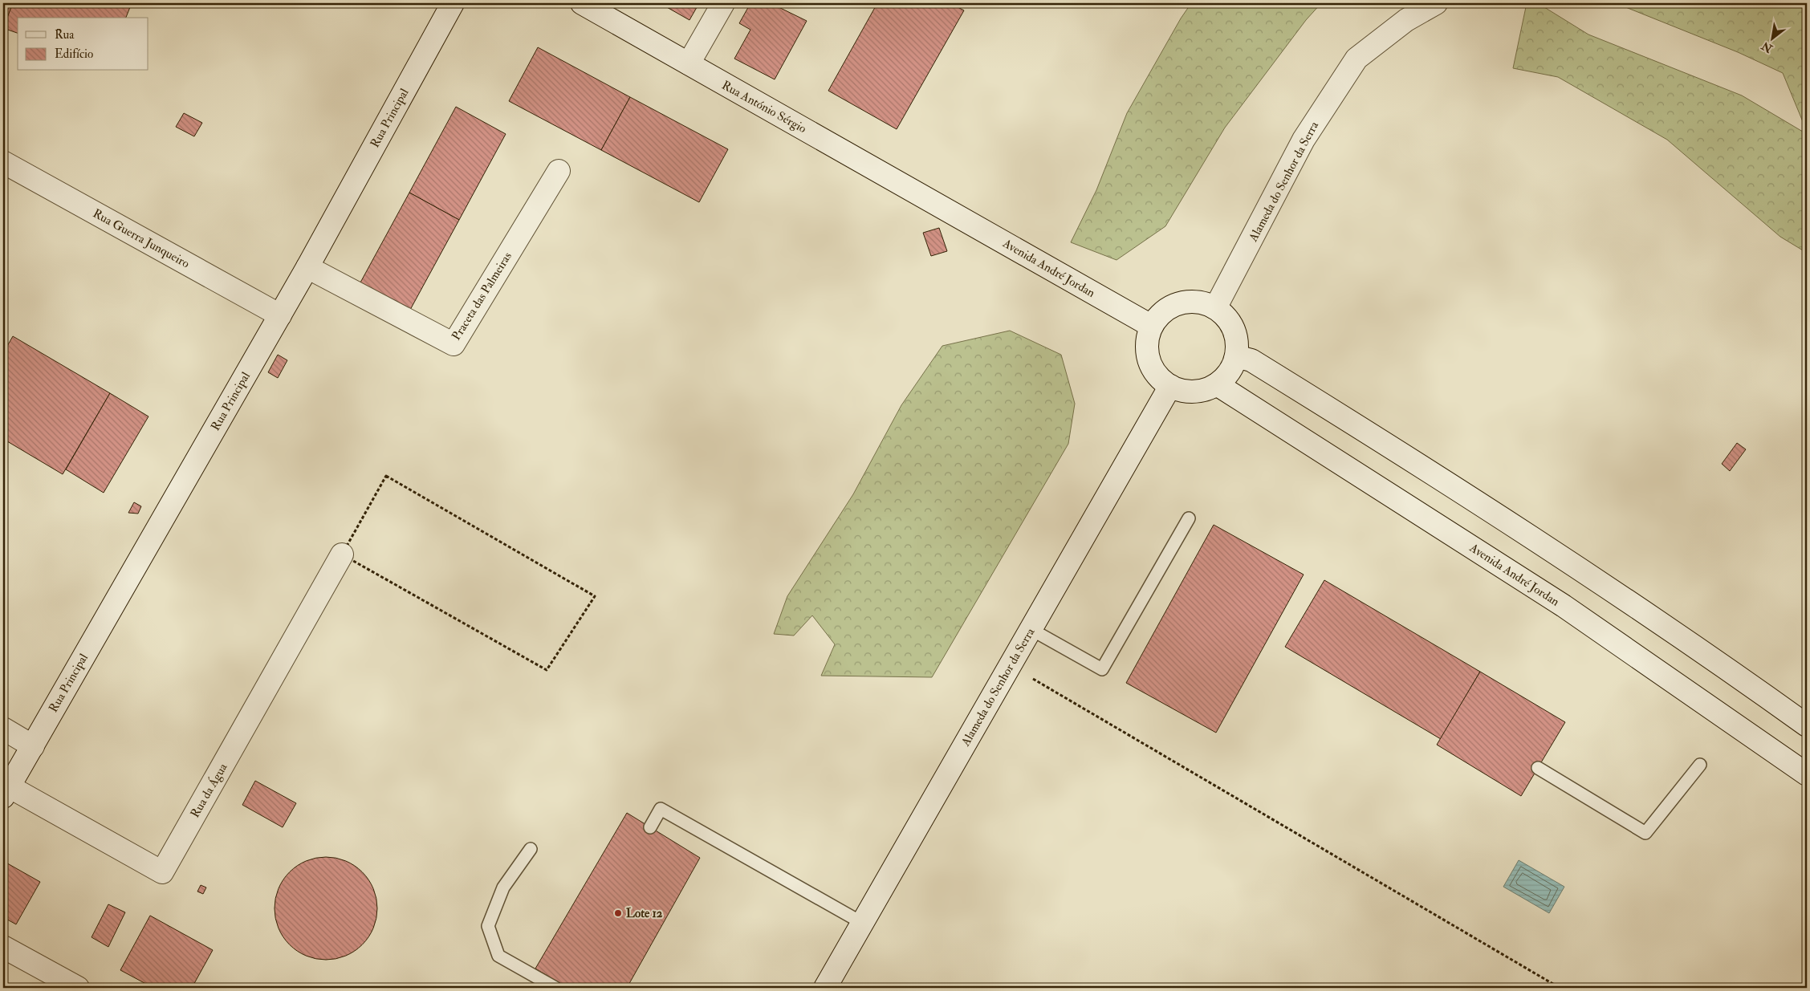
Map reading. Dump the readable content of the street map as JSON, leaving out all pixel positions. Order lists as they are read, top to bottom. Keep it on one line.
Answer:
{"streets":{"street":["Rua António Sérgio","Rua Principal","Alameda do Senhor da Serra","Rua Guerra Junqueiro","Avenida André Jordan","Praceta das Palmeiras","Rua da Água"]},"crossings":[["Rua António Sérgio","Avenida André Jordan"],["Rua Principal","Rua Guerra Junqueiro"],["Rua Principal","Praceta das Palmeiras"],["Rua Principal","Rua da Água"],["Alameda do Senhor da Serra","Avenida André Jordan"]],"places":["Lote 12"],"legend":["Rua","Edifício"],"north":"bottom left"}
